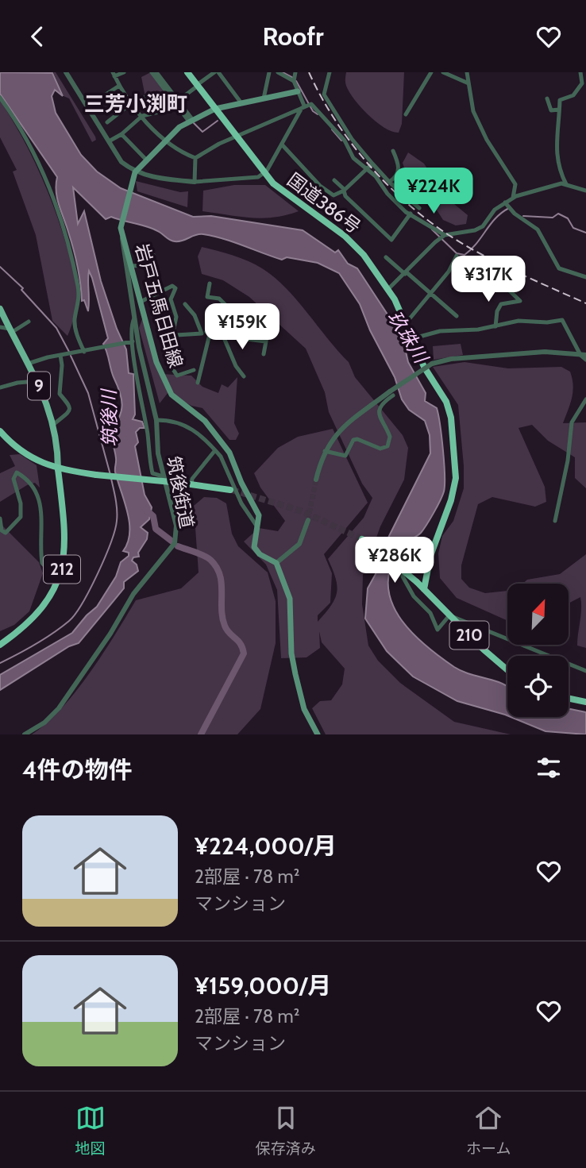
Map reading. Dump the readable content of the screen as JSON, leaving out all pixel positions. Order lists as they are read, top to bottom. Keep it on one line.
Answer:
{"streets":{"highway":["国道386号","212","210"],"main road":["岩戸五馬日田線","9"],"street":["筑後街道"]},"crossings":[["国道386号","岩戸五馬日田線"],["国道386号","210"],["岩戸五馬日田線","筑後街道"],["9","212"]],"districts":["三芳小渕町"],"water":["玖珠川","筑後川"],"north":"top right","page":{"header":"Roofr","price":["¥224K","¥317K","¥159K","¥286K"],"heading":"4件の物件","list":[{"name":"¥224,000/月","note":"2部屋 · 78 m² · マンション"},{"name":"¥159,000/月","note":"2部屋 · 78 m² · マンション"}],"tabs":["地図","保存済み","ホーム"]}}
